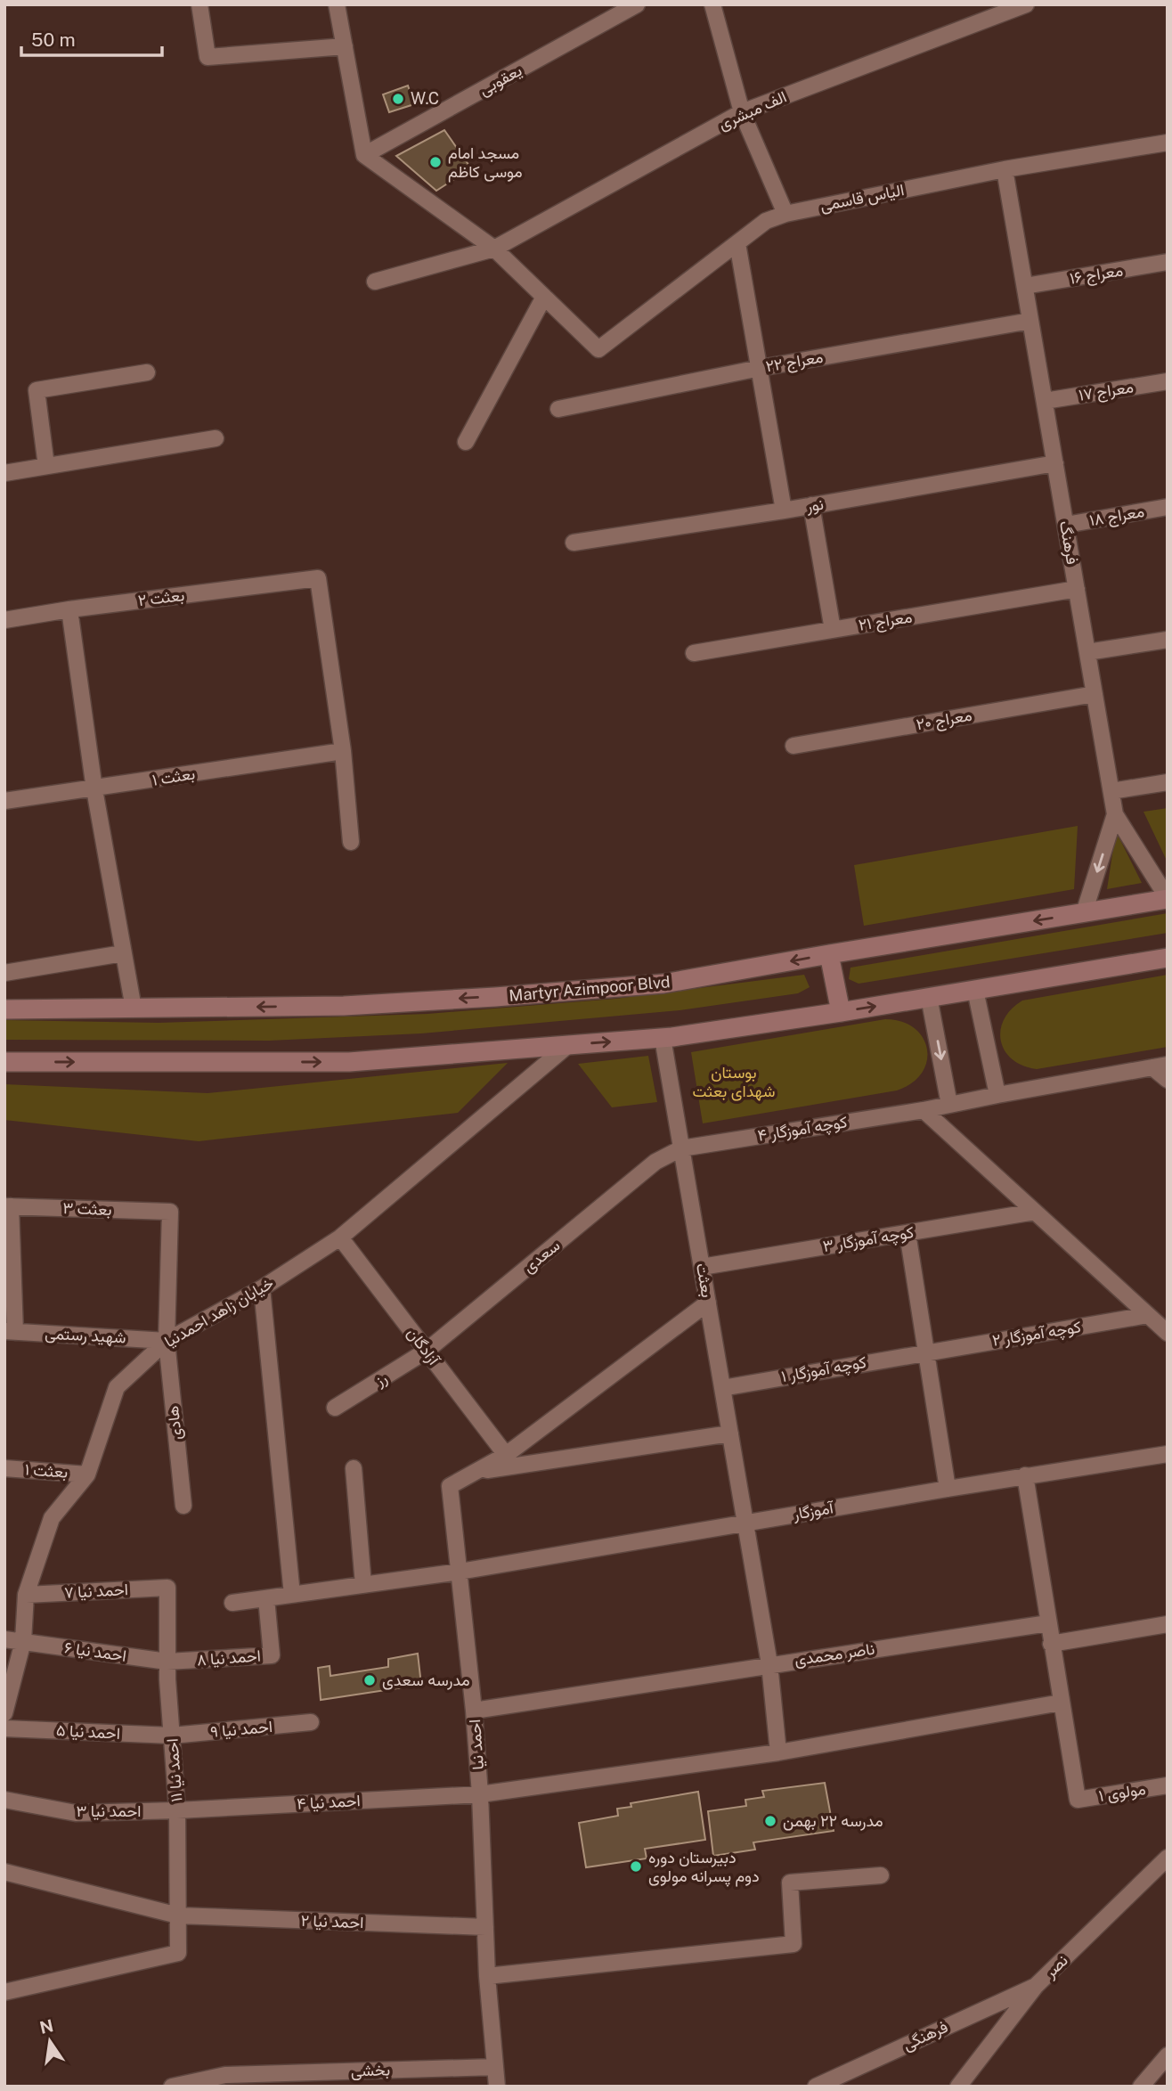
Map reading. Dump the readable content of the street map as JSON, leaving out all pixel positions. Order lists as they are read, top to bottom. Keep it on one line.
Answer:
{"streets":{"main road":["Martyr Azimpoor Blvd"],"street":["یعقوبی","الف مبشری","الیاس قاسمی","معراج ۱۶","معراج ۲۲","معراج ۱۷","نور","معراج ۱۸","فرهنگ","بعثت ۲","معراج ۲۱","معراج ۲۰","بعثت ۱","کوچه آموزگار ۴","بعثت ۳","کوچه آموزگار ۳","سعدی","بعثت","خیابان زاهد احمدنیا","کوچه آموزگار ۲","شهید رستمی","آزادگان","کوچه آموزگار ۱","رز","هادی","آموزگار","احمد نیا ۷","احمد نیا ۶","ناصر محمدی","احمد نیا ۸","احمد نیا ۹","احمد نیا ۵","احمد نیا","احمد نیا ۱۱","مولوی ۱","احمد نیا ۴","احمد نیا ۳","احمد نیا ۲","نصر","فرهنگی","بخشی"]},"crossings":[["الیاس قاسمی","فرهنگ"],["معراج ۱۶","فرهنگ"],["معراج ۲۲","فرهنگ"],["معراج ۱۷","فرهنگ"],["نور","فرهنگ"],["معراج ۱۸","فرهنگ"],["فرهنگ","معراج ۲۱"],["فرهنگ","معراج ۲۰"],["فرهنگ","Martyr Azimpoor Blvd"],["بعثت ۲","بعثت ۱"],["بعثت ۱","خیابان زاهد احمدنیا"],["کوچه آموزگار ۴","سعدی"],["کوچه آموزگار ۴","بعثت"],["بعثت ۳","هادی"],["کوچه آموزگار ۳","بعثت"],["سعدی","آزادگان"],["سعدی","رز"],["بعثت","کوچه آموزگار ۱"],["بعثت","آموزگار"],["بعثت","ناصر محمدی"],["بعثت","احمد نیا ۴"],["خیابان زاهد احمدنیا","شهید رستمی"],["خیابان زاهد احمدنیا","آزادگان"],["خیابان زاهد احمدنیا","هادی"],["خیابان زاهد احمدنیا","احمد نیا ۷"],["خیابان زاهد احمدنیا","احمد نیا ۶"],["کوچه آموزگار ۲","کوچه آموزگار ۱"],["شهید رستمی","هادی"],["آزادگان","رز"],["آموزگار","احمد نیا"],["احمد نیا ۷","احمد نیا ۱۱"],["احمد نیا ۶","احمد نیا ۸"],["احمد نیا ۶","احمد نیا ۱۱"],["ناصر محمدی","احمد نیا"],["احمد نیا ۸","احمد نیا ۱۱"],["احمد نیا ۹","احمد نیا ۵"],["احمد نیا ۹","احمد نیا ۱۱"],["احمد نیا ۵","احمد نیا ۱۱"],["احمد نیا","احمد نیا ۴"],["احمد نیا","احمد نیا ۲"],["احمد نیا","بخشی"],["احمد نیا ۱۱","احمد نیا ۴"],["احمد نیا ۱۱","احمد نیا ۳"],["احمد نیا ۱۱","احمد نیا ۲"],["مولوی ۱","احمد نیا ۴"],["احمد نیا ۴","احمد نیا ۳"],["نصر","فرهنگی"]],"parks":["بوستان شهدای بعثت"],"places":["W.C","مسجد امام موسی کاظم","مدرسه سعدی","مدرسه ۲۲ بهمن","دبیرستان دوره دوم پسرانه مولوی"],"scale_bar":"50 m","north":"top"}
